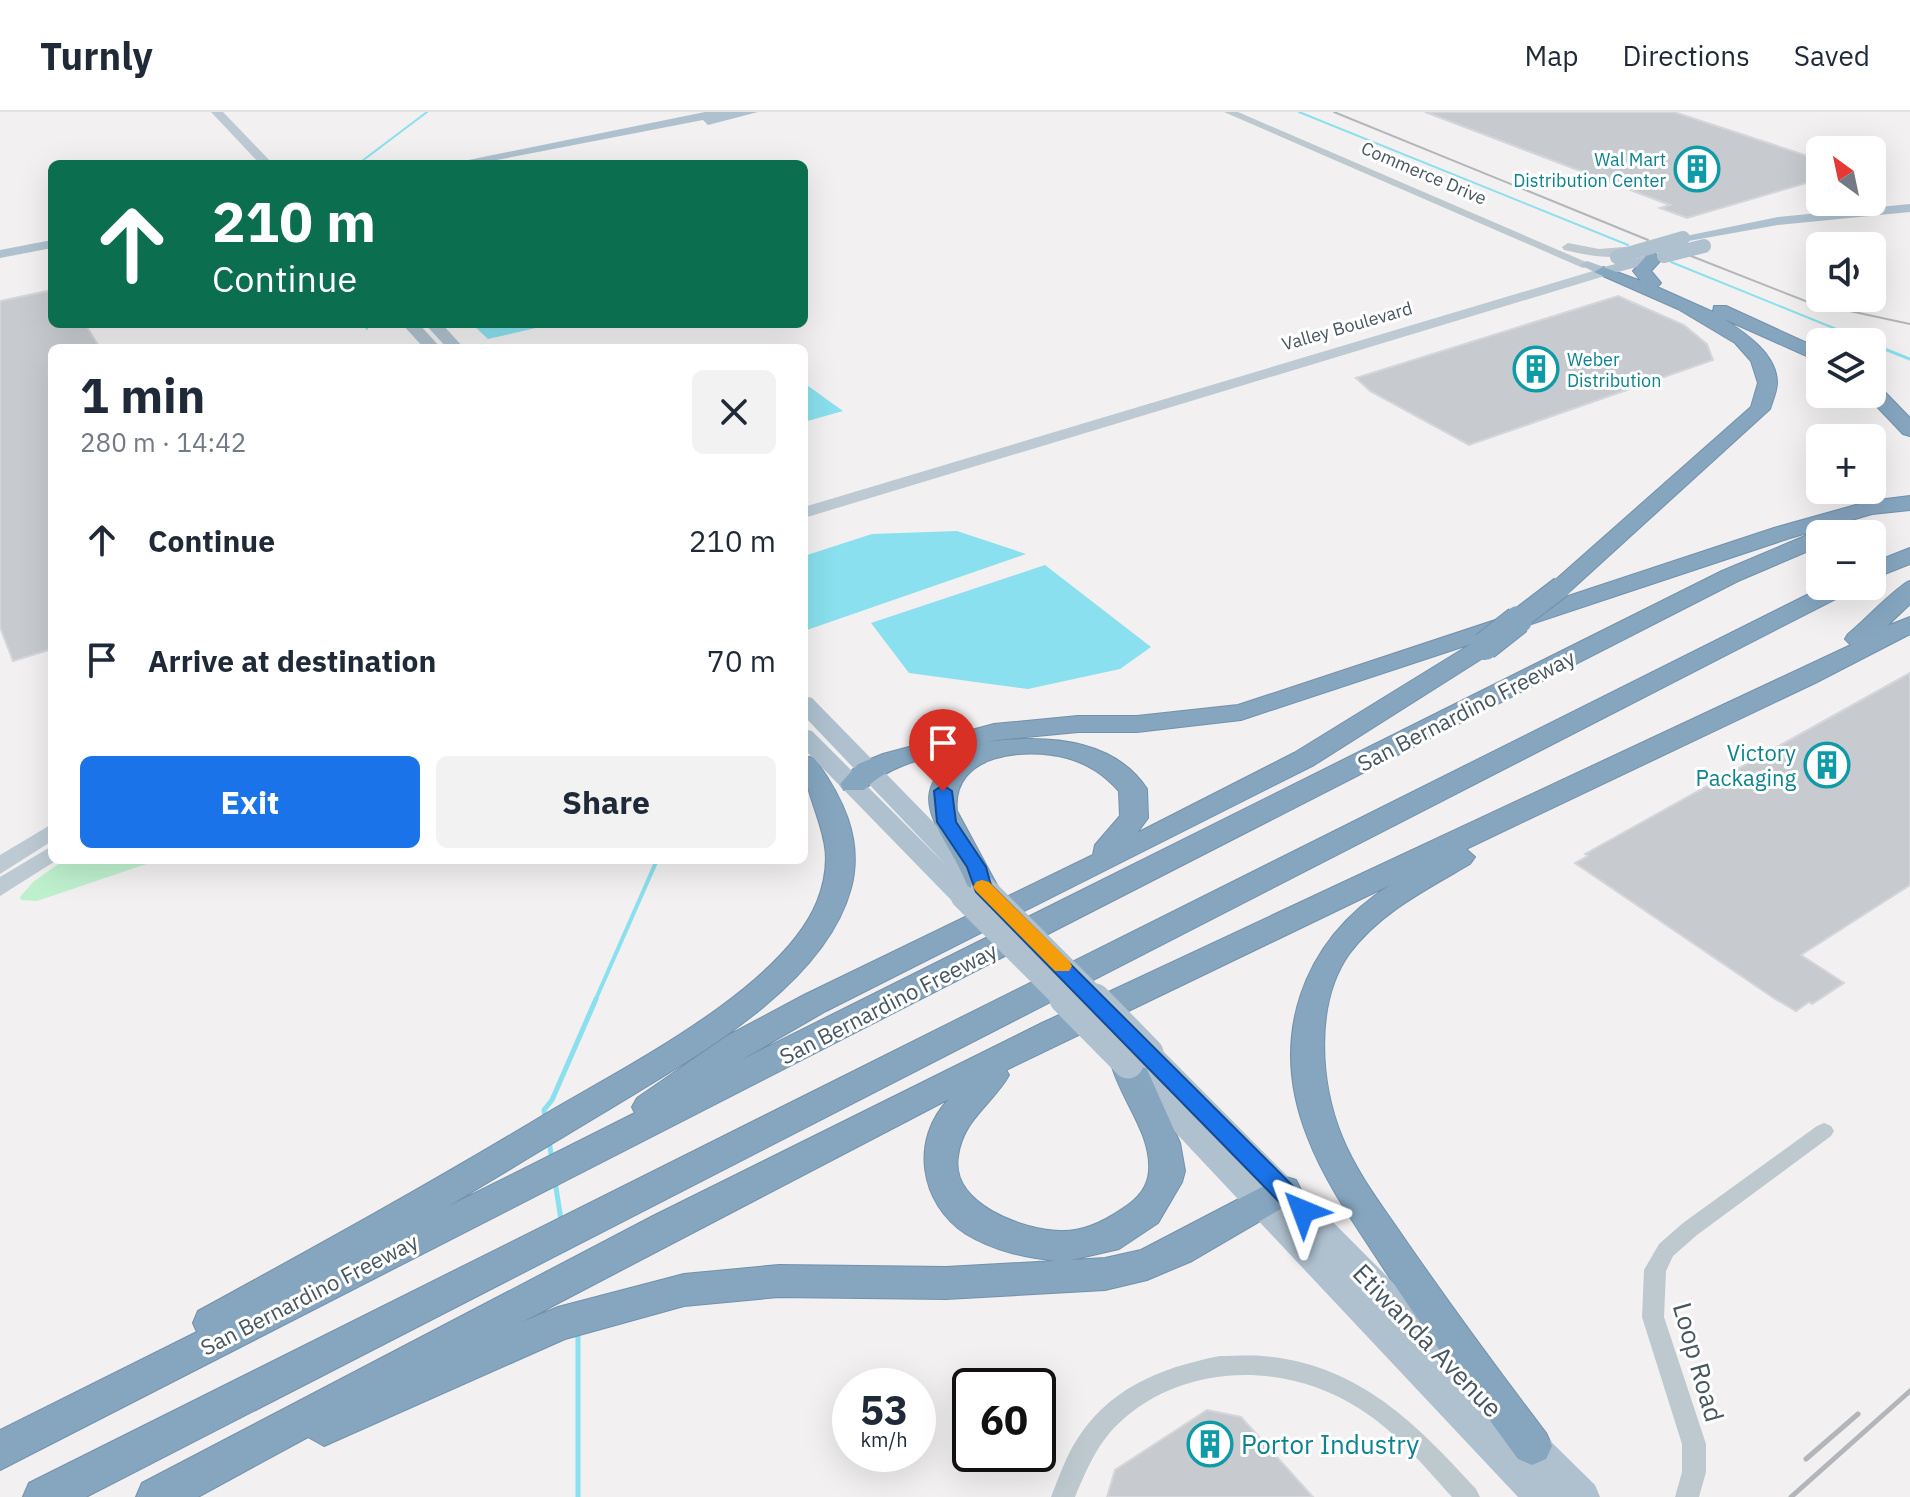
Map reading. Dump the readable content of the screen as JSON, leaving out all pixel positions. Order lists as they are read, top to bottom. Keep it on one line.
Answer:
{"streets":{"highway":["San Bernardino Freeway"],"main road":["Valley Boulevard","Etiwanda Avenue"],"street":["Commerce Drive","Loop Road"]},"crossings":[["Commerce Drive","Valley Boulevard"]],"places":{"building":["Wal Mart Distribution Center","Weber Distribution","Victory Packaging","Portor Industry"]},"north":"top left","page":{"header":"Turnly","nav":["Map","Directions","Saved"],"map_buttons":["+","−"],"turn":["210 m","Continue"],"heading":["1 min","280 m · 14:42"],"list":[{"name":"Continue","value":"210 m"},{"name":"Arrive at destination","value":"70 m"}],"buttons":["Exit","Share"],"speed":"53 km/h","limit":"60"}}
